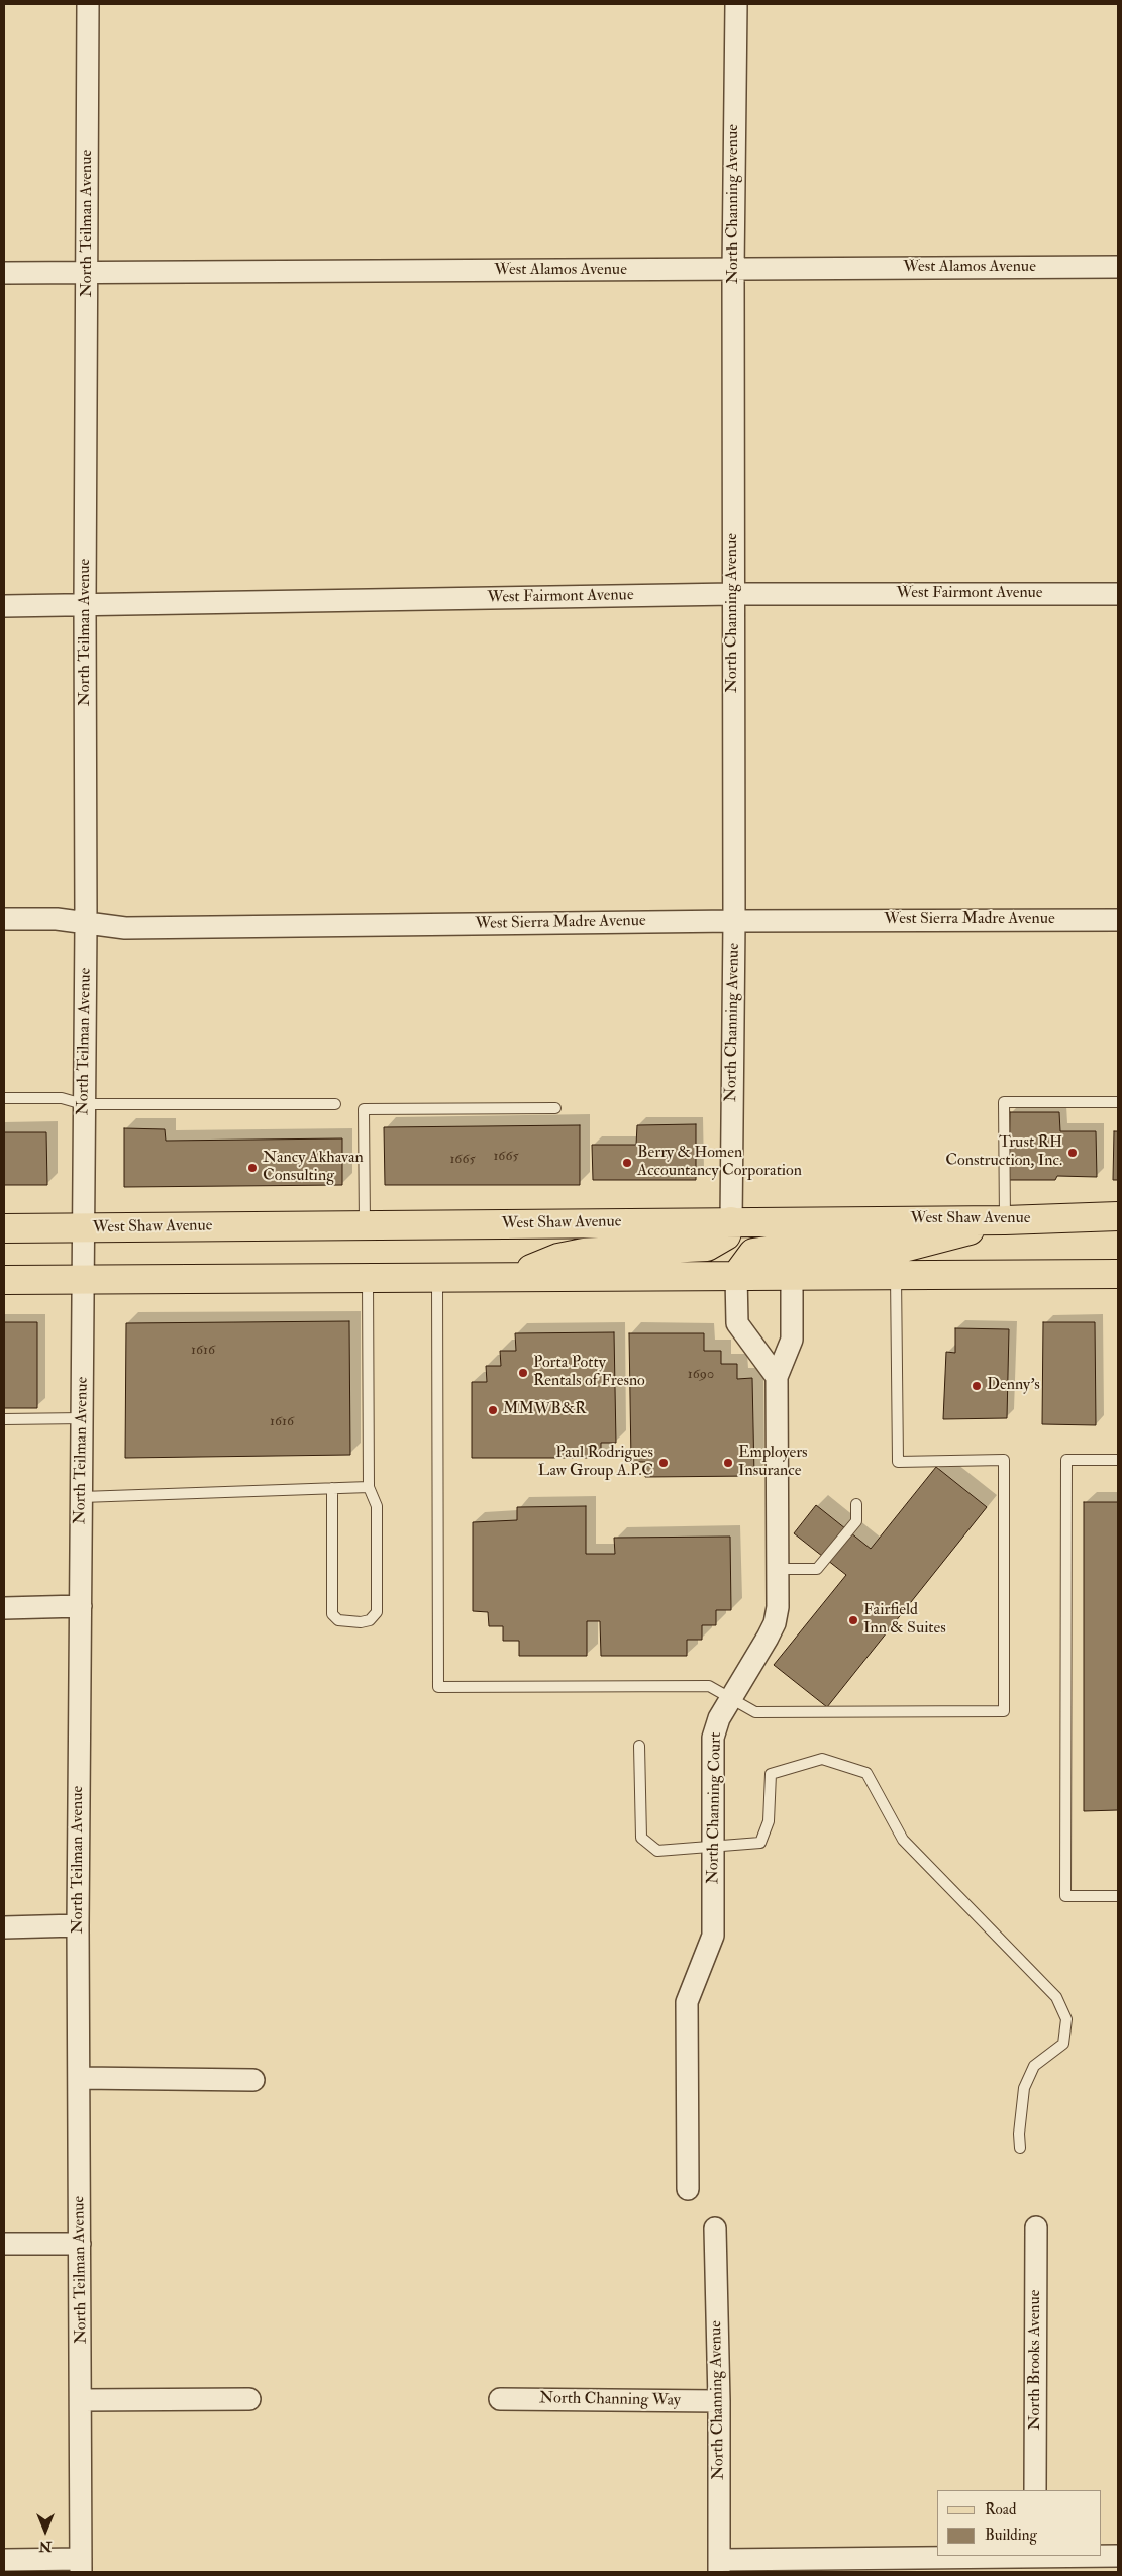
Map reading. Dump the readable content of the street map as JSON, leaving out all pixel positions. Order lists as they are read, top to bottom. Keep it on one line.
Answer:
{"streets":{"main road":["West Shaw Avenue"],"street":["North Channing Avenue","North Teilman Avenue","West Alamos Avenue","West Fairmont Avenue","West Sierra Madre Avenue","North Channing Court","North Brooks Avenue","North Channing Way"]},"crossings":[["North Channing Avenue","West Alamos Avenue"],["North Channing Avenue","West Fairmont Avenue"],["North Channing Avenue","West Sierra Madre Avenue"],["North Channing Avenue","West Shaw Avenue"],["North Channing Avenue","North Channing Way"],["North Teilman Avenue","West Alamos Avenue"],["North Teilman Avenue","West Fairmont Avenue"],["North Teilman Avenue","West Sierra Madre Avenue"],["North Teilman Avenue","West Shaw Avenue"]],"places":["Trust RH Construction, Inc.","Berry & Homen Accountancy Corporation","Nancy Akhavan Consulting","Porta Potty Rentals of Fresno","Denny's","MMWB&R","Paul Rodrigues Law Group A.P.C","Employers Insurance","Fairfield Inn & Suites"],"house_numbers":["1665","1665","1616","1690","1616"],"legend":["Road","Building"],"north":"bottom"}
